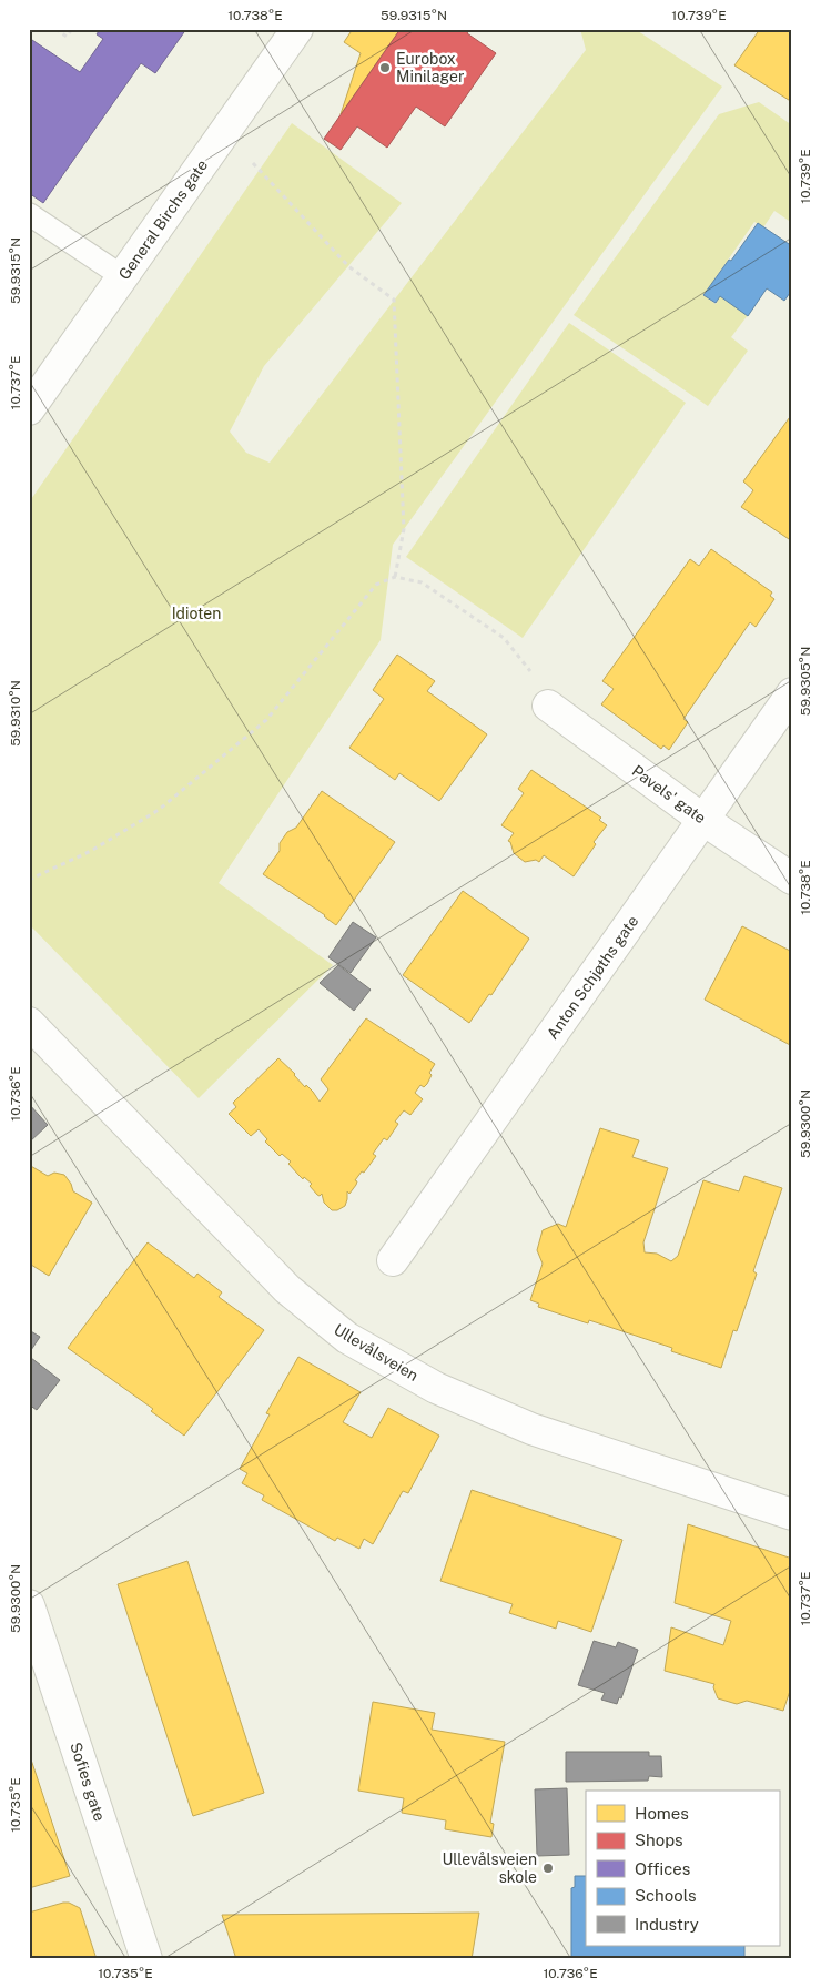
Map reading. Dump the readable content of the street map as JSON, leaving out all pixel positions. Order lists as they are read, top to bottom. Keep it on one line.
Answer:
{"streets":{"street":["General Birchs gate","Pavels' gate","Anton Schjøths gate","Ullevålsveien","Sofies gate"]},"crossings":[["Pavels' gate","Anton Schjøths gate"]],"parks":["Idioten"],"places":["Eurobox Minilager","Ullevålsveien skole"],"legend":["Homes","Shops","Offices","Schools","Industry"],"coordinates":["10.738°E","59.9315°N","10.739°E","10.737°E","59.9305°N","59.9310°N","10.736°E","59.9300°N","10.735°E"]}
